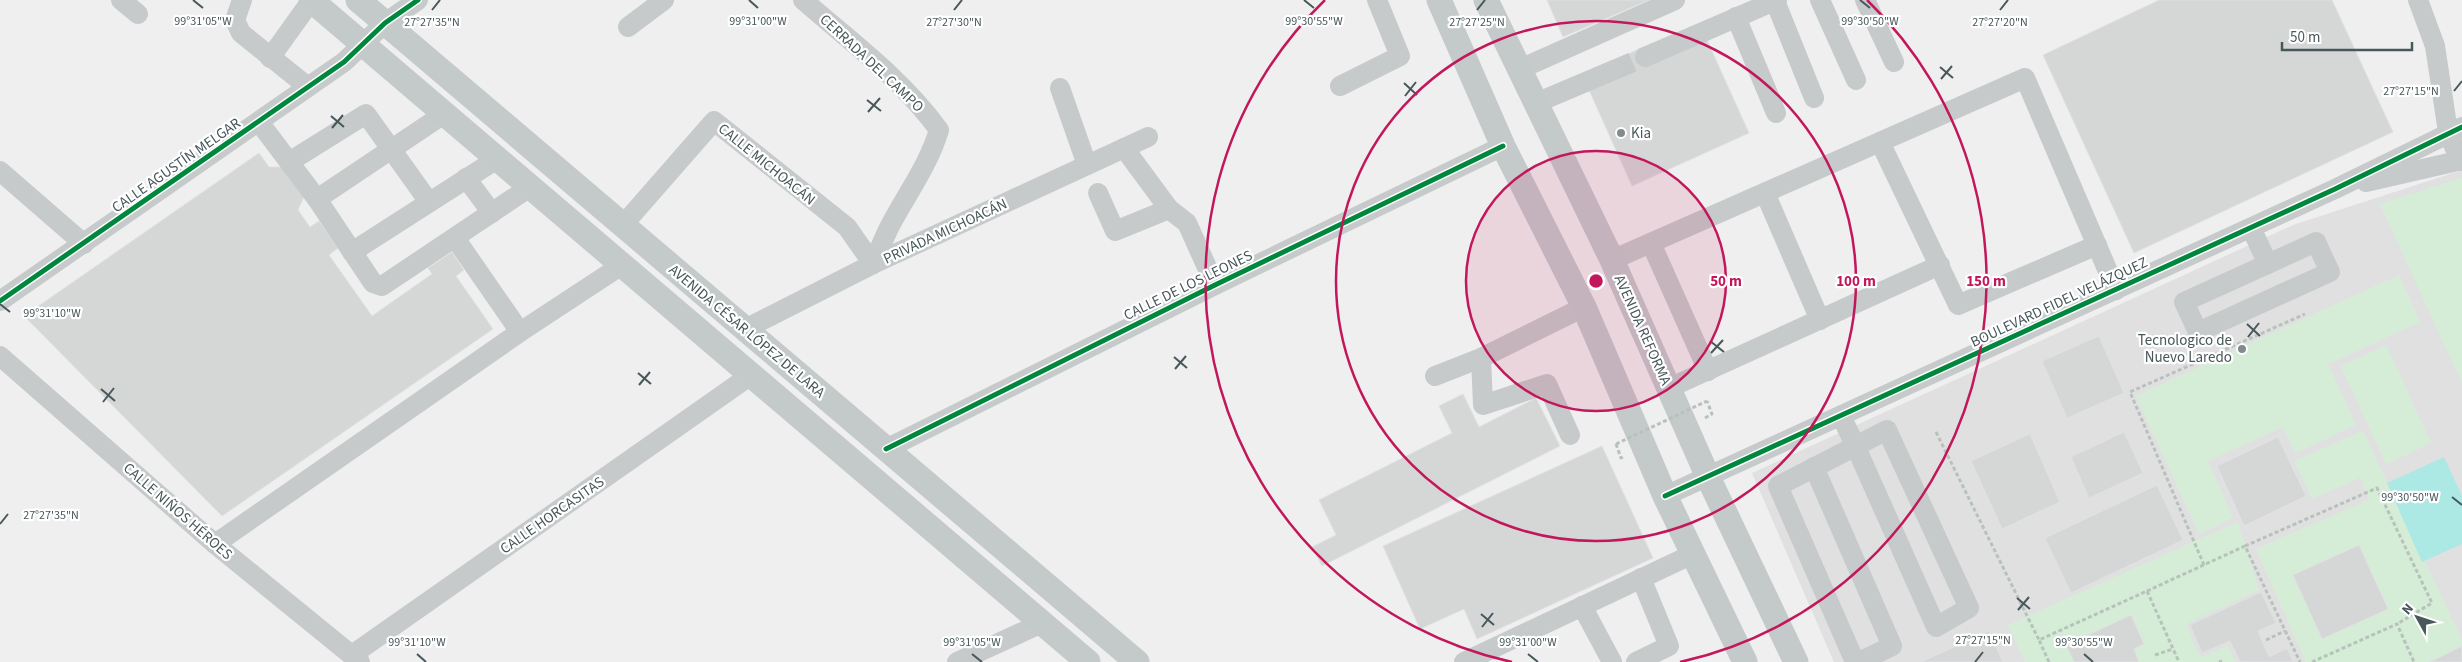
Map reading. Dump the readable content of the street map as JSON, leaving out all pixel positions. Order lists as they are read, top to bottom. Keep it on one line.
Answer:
{"streets":{"main road":["AVENIDA REFORMA","AVENIDA CÉSAR LÓPEZ DE LARA"],"street":["CERRADA DEL CAMPO","CALLE MICHOACÁN","CALLE AGUSTÍN MELGAR","PRIVADA MICHOACÁN","CALLE DE LOS LEONES","BOULEVARD FIDEL VELÁZQUEZ","CALLE NIÑOS HÉROES","CALLE HORCASITAS"]},"crossings":[["CERRADA DEL CAMPO","CALLE MICHOACÁN"],["CERRADA DEL CAMPO","PRIVADA MICHOACÁN"],["CALLE MICHOACÁN","PRIVADA MICHOACÁN"],["CALLE MICHOACÁN","AVENIDA CÉSAR LÓPEZ DE LARA"],["CALLE AGUSTÍN MELGAR","AVENIDA CÉSAR LÓPEZ DE LARA"],["PRIVADA MICHOACÁN","AVENIDA CÉSAR LÓPEZ DE LARA"],["CALLE DE LOS LEONES","AVENIDA CÉSAR LÓPEZ DE LARA"],["BOULEVARD FIDEL VELÁZQUEZ","AVENIDA REFORMA"],["AVENIDA CÉSAR LÓPEZ DE LARA","CALLE HORCASITAS"],["CALLE NIÑOS HÉROES","CALLE HORCASITAS"]],"places":["Kia","Tecnologico de Nuevo Laredo"],"scale_bar":"50 m","north":"top left","coordinates":["99°31'05\"W","99°31'00\"W","99°30'55\"W","99°30'50\"W","27°27'35\"N","27°27'30\"N","27°27'25\"N","27°27'20\"N","27°27'15\"N","99°31'10\"W"],"rings":["50 m","100 m","150 m"]}
